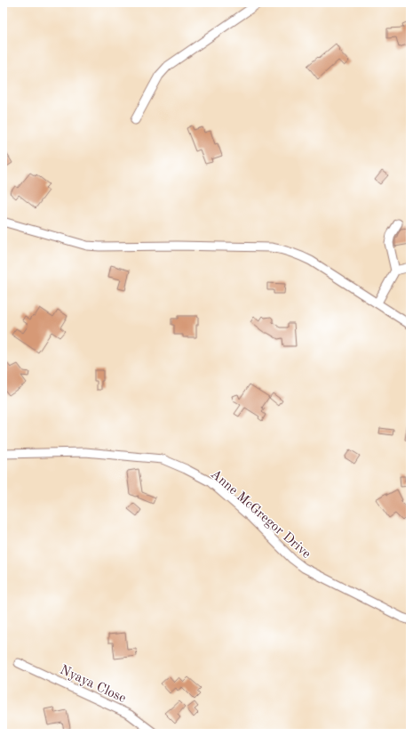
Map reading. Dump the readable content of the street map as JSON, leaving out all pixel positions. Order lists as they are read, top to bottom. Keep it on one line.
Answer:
{"streets":{"street":["Anne McGregor Drive","Nyaya Close"]}}
